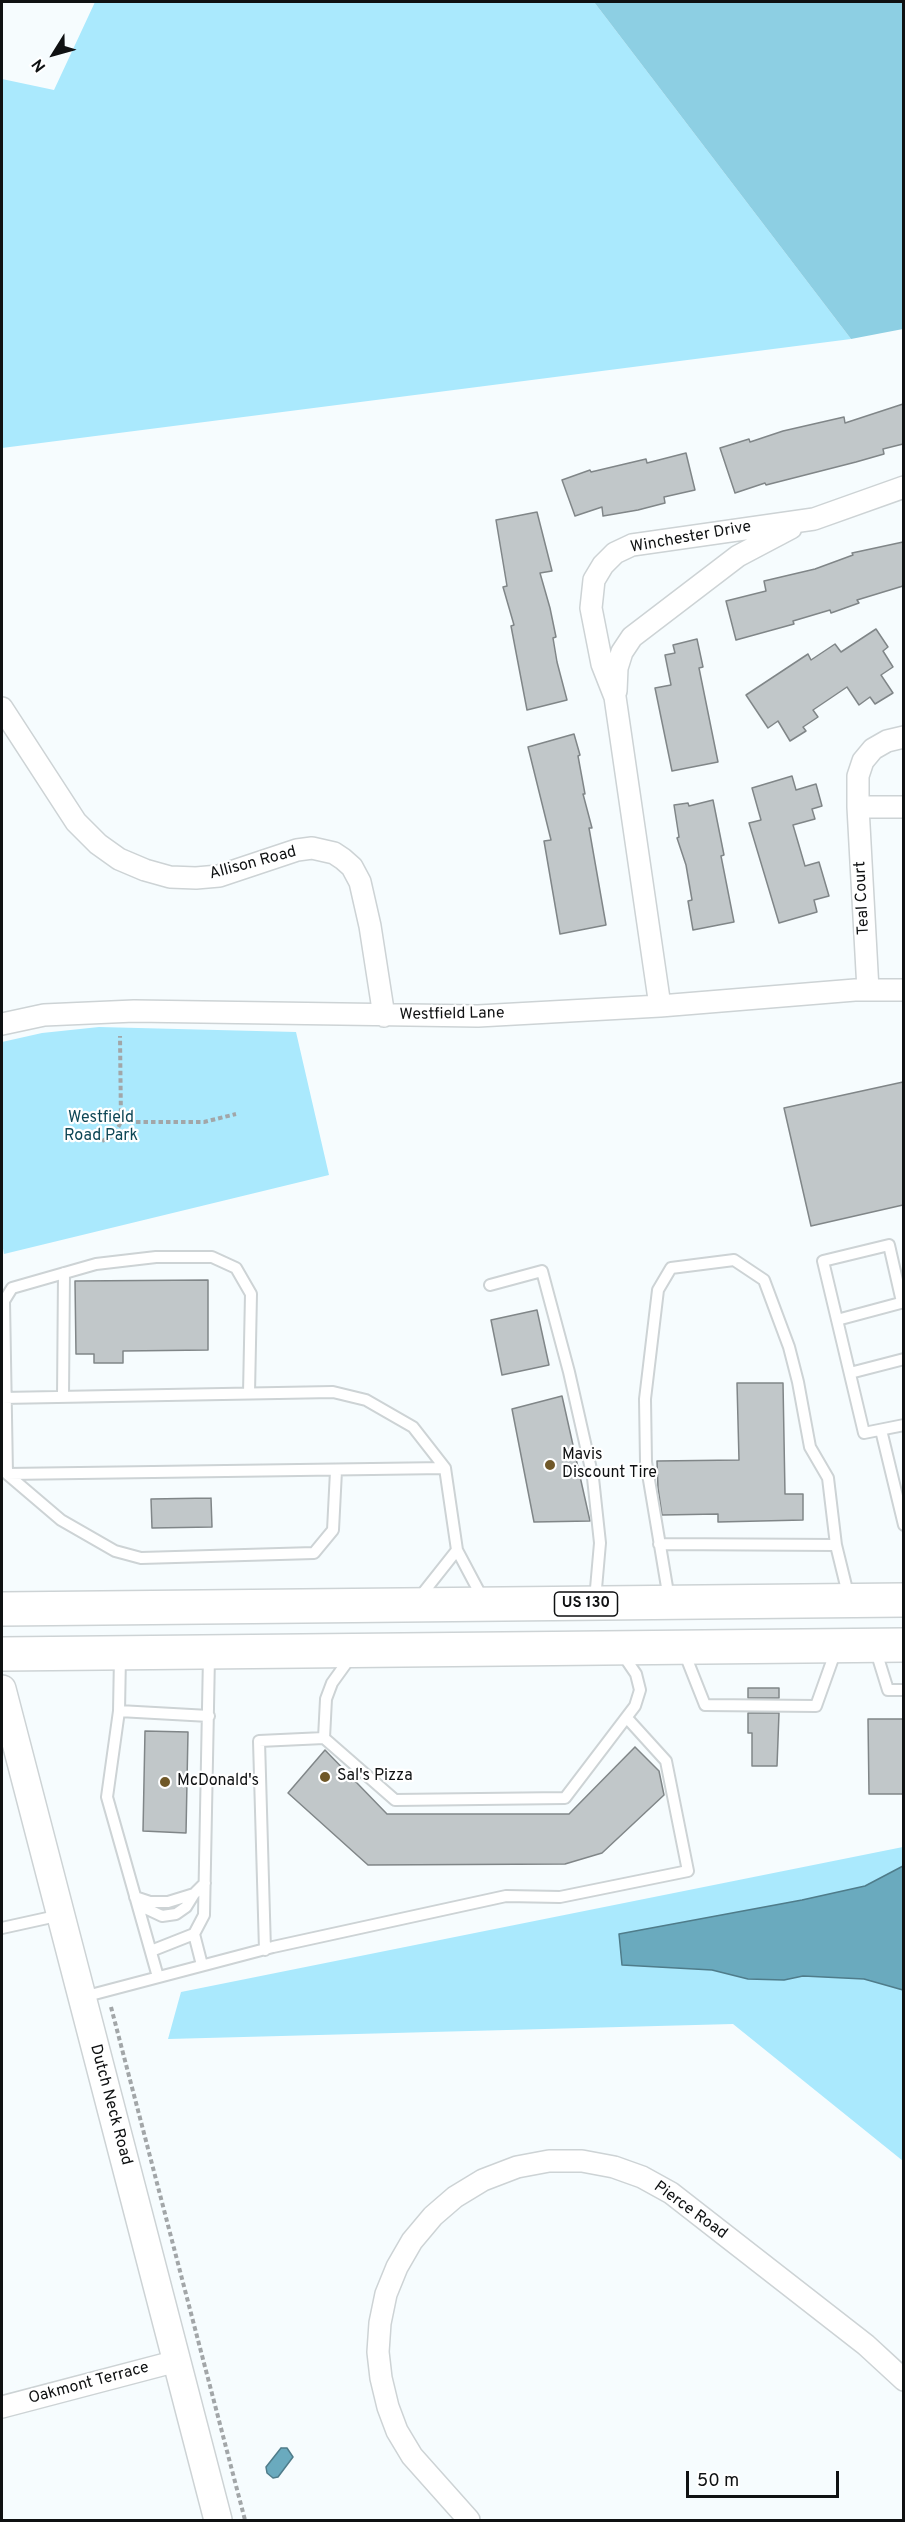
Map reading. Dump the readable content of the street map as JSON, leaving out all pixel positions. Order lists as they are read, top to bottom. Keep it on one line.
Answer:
{"streets":{"highway":["US 130"],"street":["Winchester Drive","Allison Road","Teal Court","Westfield Lane","Dutch Neck Road","Pierce Road","Oakmont Terrace"]},"crossings":[["Winchester Drive","Westfield Lane"],["Allison Road","Westfield Lane"],["Teal Court","Westfield Lane"],["Dutch Neck Road","Oakmont Terrace"]],"parks":["Westfield Road Park"],"places":["Mavis Discount Tire","Sal's Pizza","McDonald's"],"scale_bar":"50 m","north":"bottom left"}
